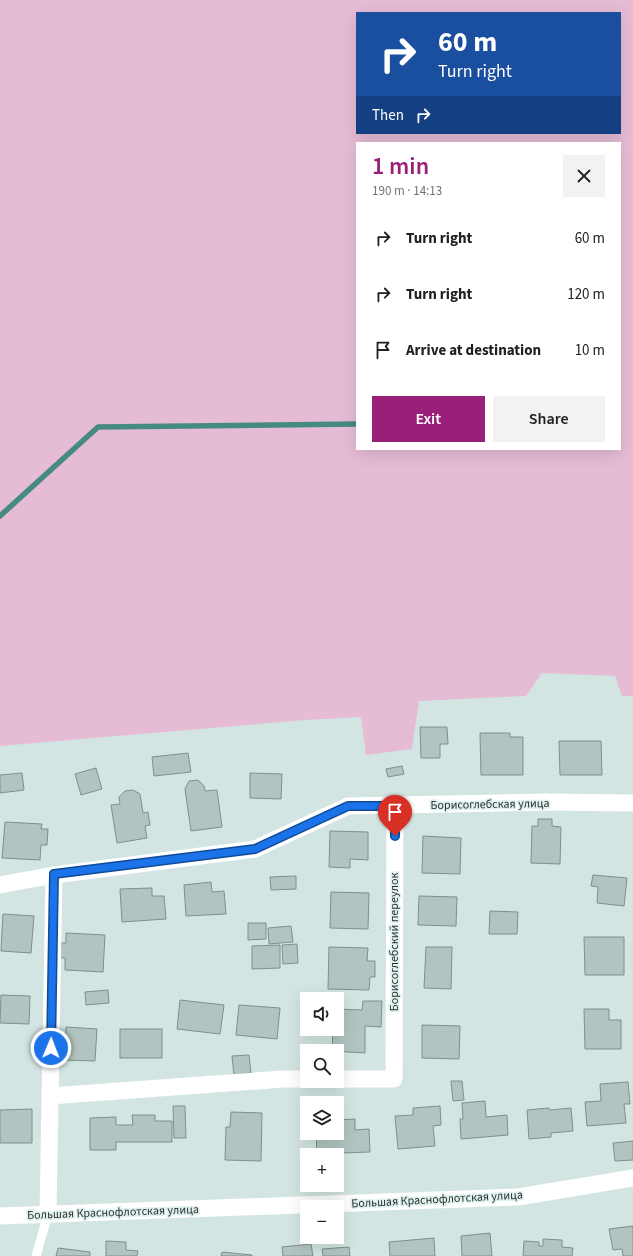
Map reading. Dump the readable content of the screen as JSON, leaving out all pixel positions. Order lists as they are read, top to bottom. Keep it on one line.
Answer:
{"streets":{"street":["Борисоглебская улица","Борисоглебский переулок","Большая Краснофлотская улица"]},"crossings":[["Борисоглебская улица","Борисоглебский переулок"]],"page":{"turn":["60 m","Turn right"],"then":"Then","heading":["1 min","190 m · 14:13"],"list":[{"name":"Turn right","value":"60 m"},{"name":"Turn right","value":"120 m"},{"name":"Arrive at destination","value":"10 m"}],"buttons":["Exit","Share"],"map_buttons":["+","−"]}}
